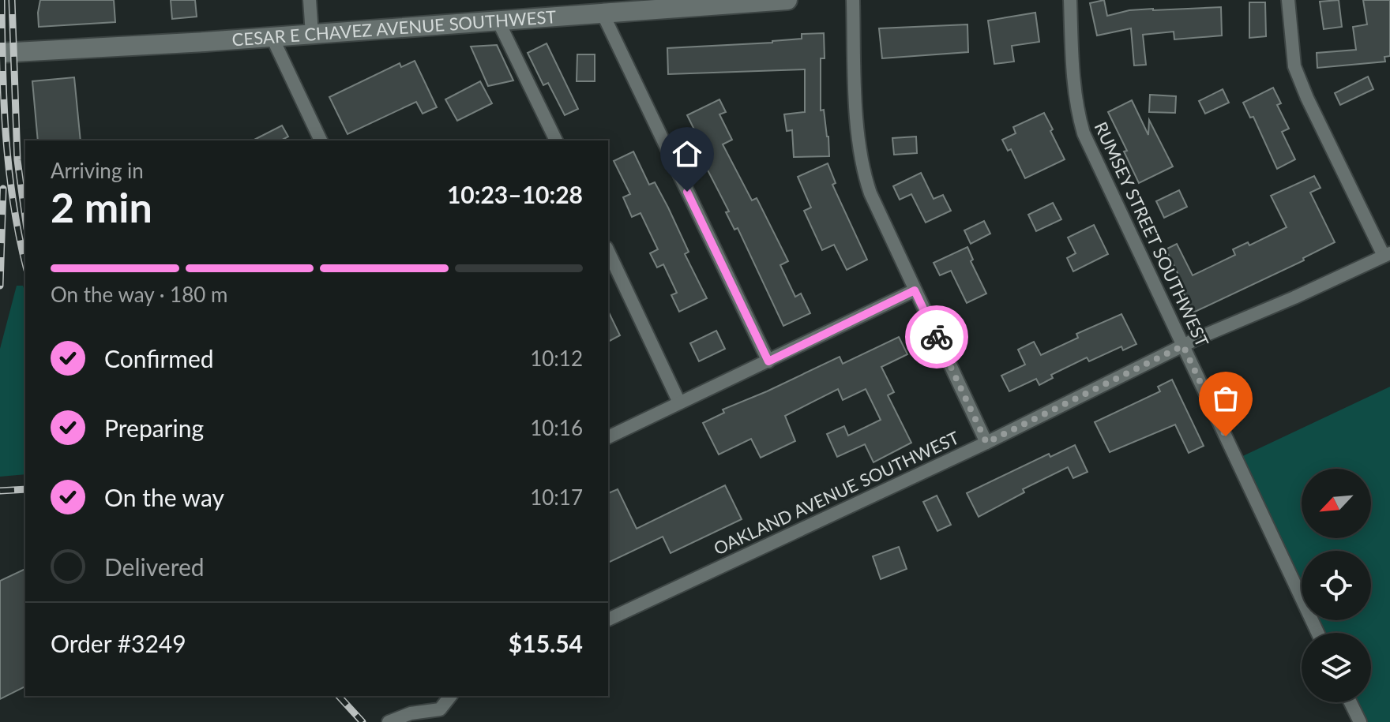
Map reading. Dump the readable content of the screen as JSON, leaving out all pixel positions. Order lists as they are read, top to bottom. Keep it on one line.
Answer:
{"streets":{"main road":["CESAR E CHAVEZ AVENUE SOUTHWEST"],"street":["RUMSEY STREET SOUTHWEST","OAKLAND AVENUE SOUTHWEST"]},"crossings":[["RUMSEY STREET SOUTHWEST","OAKLAND AVENUE SOUTHWEST"]],"north":"bottom left","page":{"heading":["2 min","Arriving in","10:23–10:28"],"panel":["Order #3249","$15.54"],"bar":"On the way · 180 m","list":[["Confirmed","10:12"],["Preparing","10:16"],["On the way","10:17"],"Delivered"]}}
